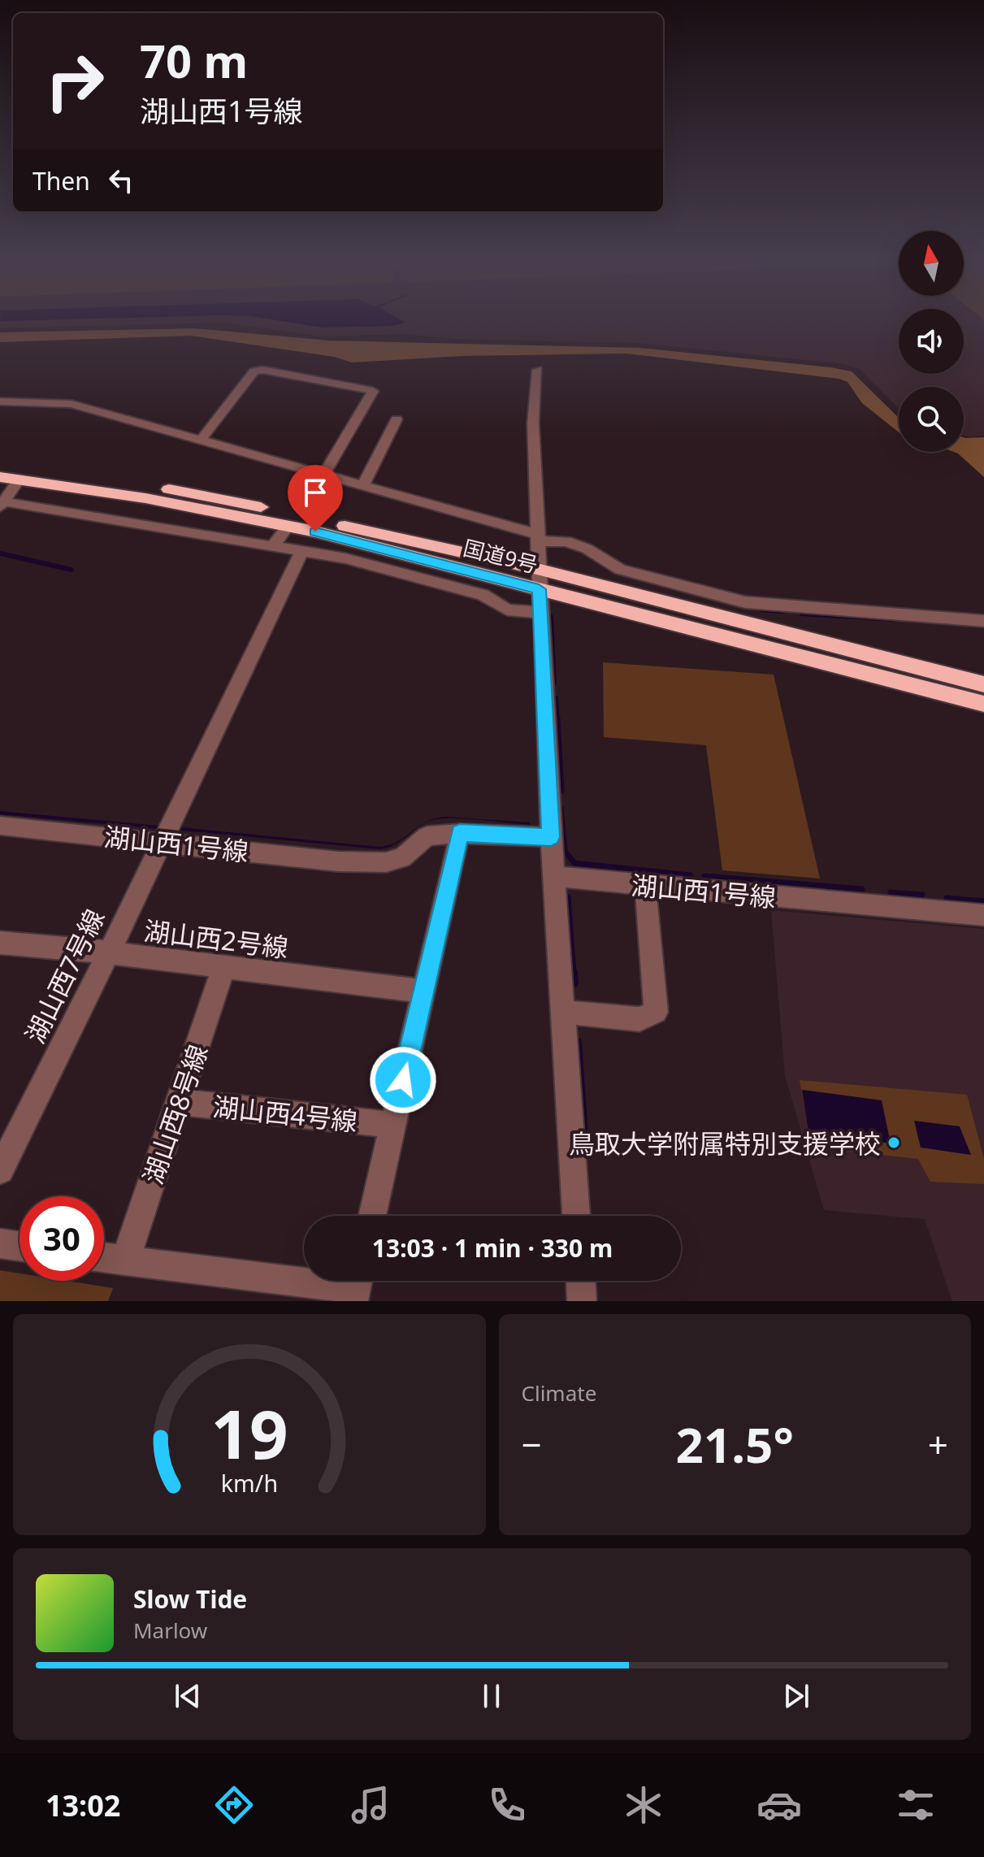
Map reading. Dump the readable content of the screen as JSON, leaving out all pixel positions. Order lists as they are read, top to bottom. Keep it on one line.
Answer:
{"streets":{"highway":["国道9号"],"street":["湖山西1号線","湖山西2号線","湖山西7号線","湖山西4号線","湖山西8号線"]},"crossings":[["湖山西1号線","湖山西7号線"],["湖山西2号線","湖山西7号線"],["湖山西2号線","湖山西8号線"],["湖山西4号線","湖山西8号線"]],"places":["鳥取大学附属特別支援学校"],"north":"top","page":{"turn":["70 m","湖山西1号線"],"then":"Then","limit":"30","trip":"13:03 · 1 min · 330 m","tile":"Climate","heat":["−","21.5°","+"],"song":["Slow Tide","Marlow"],"tabs":"13:02","gauge":["19","km/h"]}}
